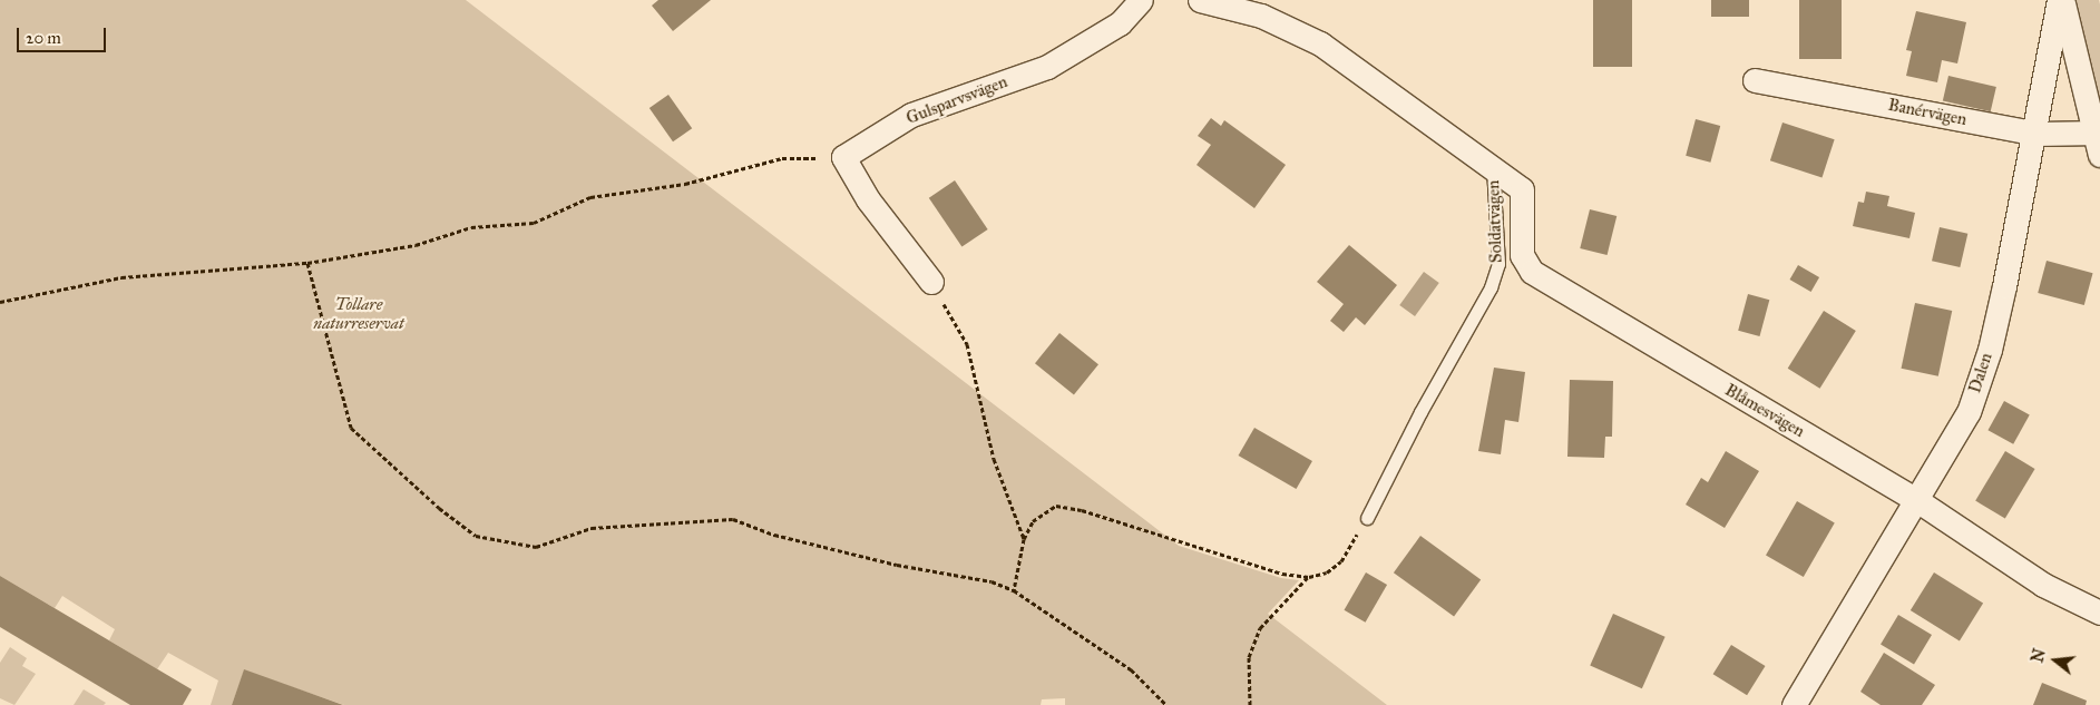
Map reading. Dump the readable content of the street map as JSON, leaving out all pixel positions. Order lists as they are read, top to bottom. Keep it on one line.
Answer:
{"streets":{"street":["Gulsparvsvägen","Banérvägen","Soldatvägen","Dalen","Blåmesvägen"]},"crossings":[["Banérvägen","Dalen"],["Soldatvägen","Blåmesvägen"],["Dalen","Blåmesvägen"]],"parks":["Tollare naturreservat"],"scale_bar":"20 m","north":"left"}
